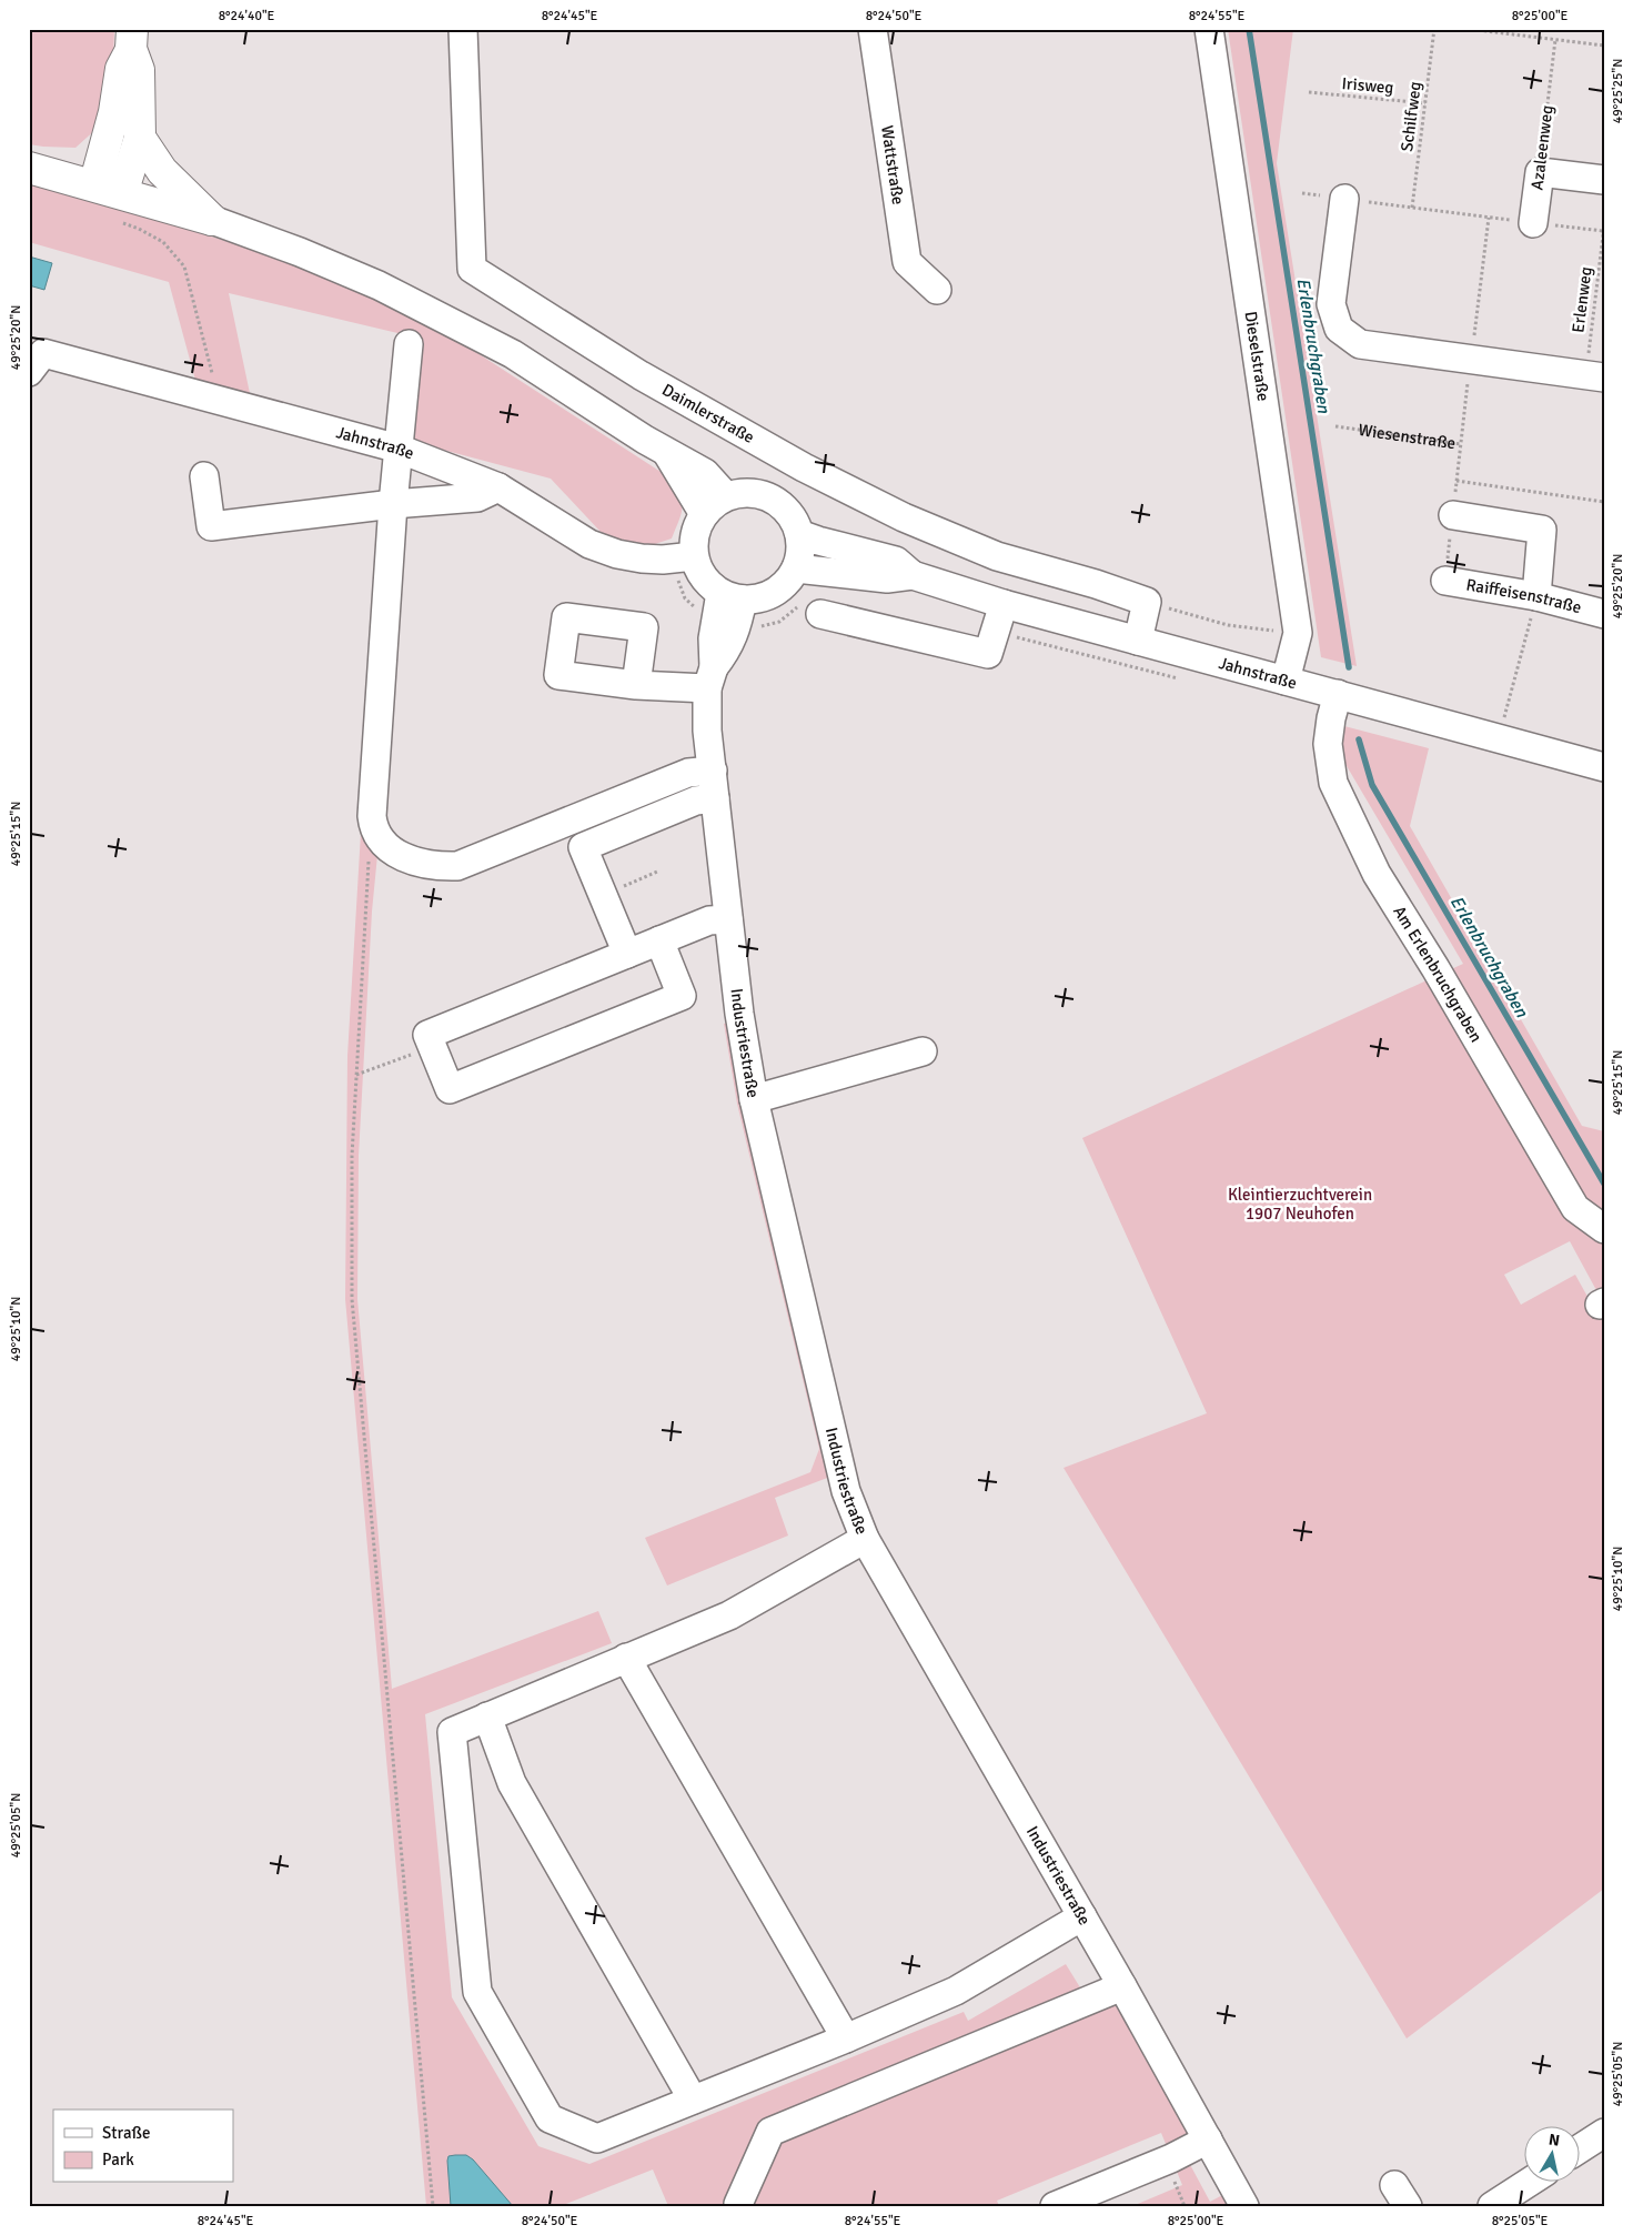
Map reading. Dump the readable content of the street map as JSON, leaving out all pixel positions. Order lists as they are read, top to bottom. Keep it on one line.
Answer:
{"streets":{"street":["Azaleenweg","Wattstraße","Dieselstraße","Daimlerstraße","Jahnstraße","Raiffeisenstraße","Am Erlenbruchgraben","Industriestraße"],"path":["Irisweg","Schilfweg","Erlenweg","Wiesenstraße"]},"crossings":[["Irisweg","Schilfweg"],["Dieselstraße","Jahnstraße"],["Jahnstraße","Am Erlenbruchgraben"],["Jahnstraße","Industriestraße"]],"water":["Erlenbruchgraben"],"parks":["Kleintierzuchtverein 1907 Neuhofen"],"legend":["Straße","Park"],"north":"top","coordinates":["8°24'40\"E","8°24'45\"E","8°24'50\"E","8°24'55\"E","8°25'00\"E","49°25'25\"N","49°25'20\"N","49°25'15\"N","49°25'10\"N","49°25'05\"N","8°25'05\"E"]}
